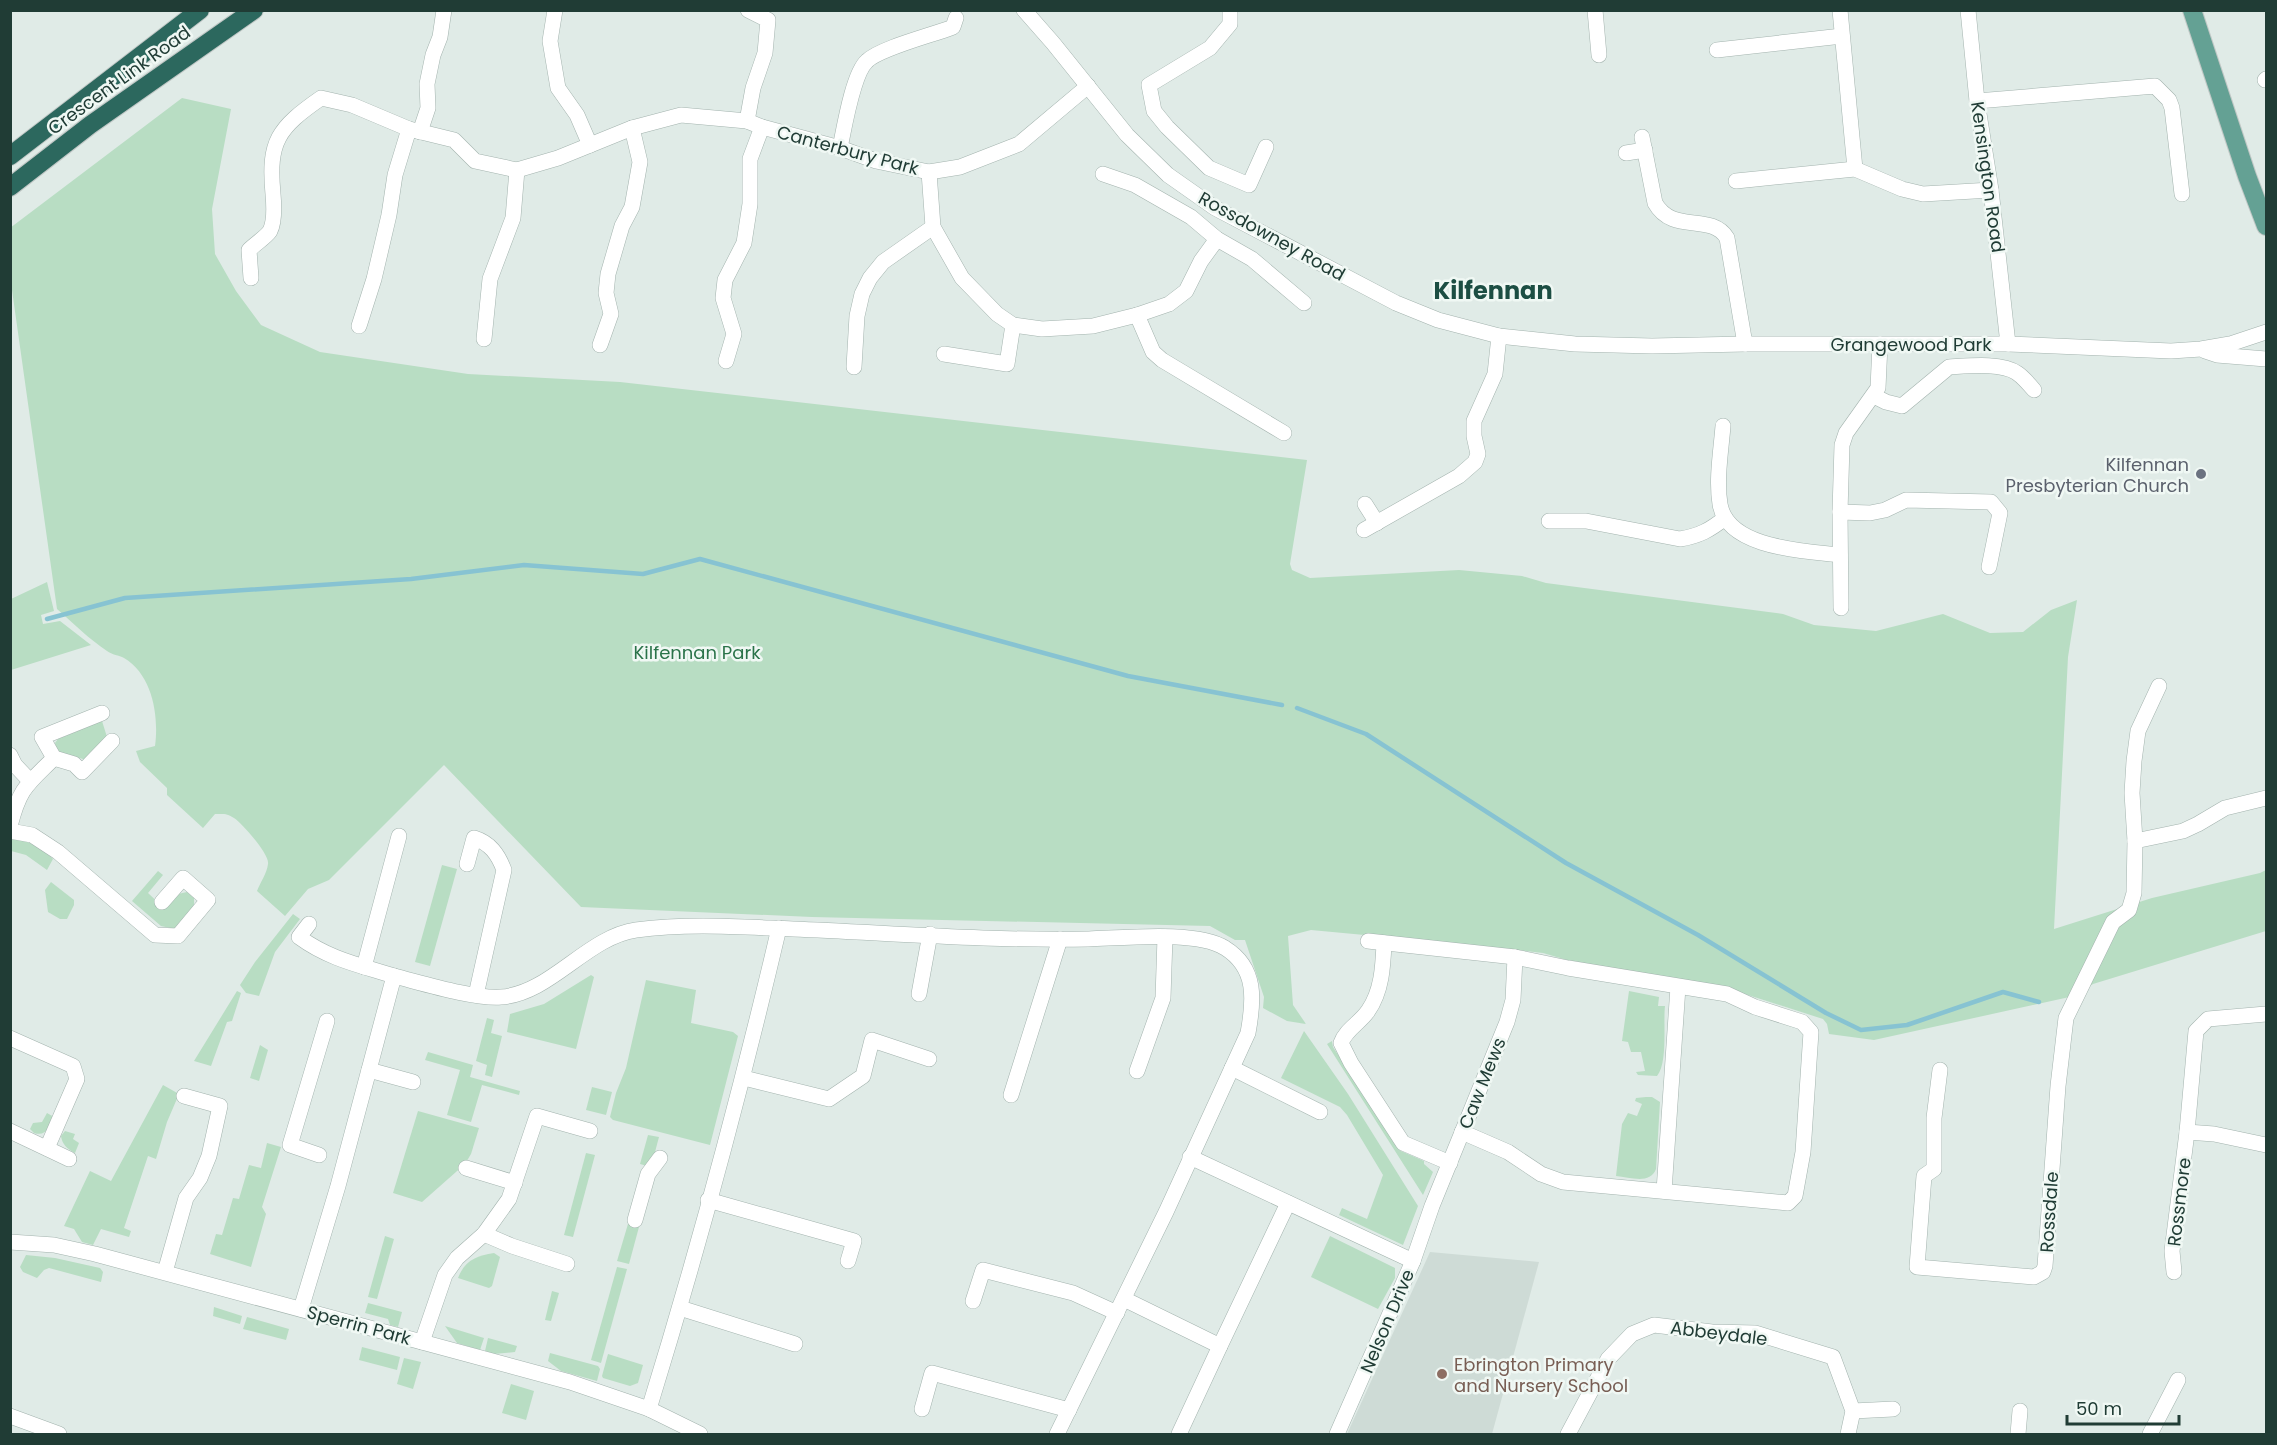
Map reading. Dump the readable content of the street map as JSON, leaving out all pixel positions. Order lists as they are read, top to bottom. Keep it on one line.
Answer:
{"streets":{"highway":["Crescent Link Road"],"street":["Canterbury Park","Kensington Road","Rossdowney Road","Grangewood Park","Caw Mews","Rossmore","Rossdale","Nelson Drive","Sperrin Park","Abbeydale"]},"crossings":[["Canterbury Park","Rossdowney Road"],["Kensington Road","Grangewood Park"],["Rossdowney Road","Grangewood Park"],["Caw Mews","Nelson Drive"]],"districts":["Kilfennan"],"parks":["Kilfennan Park"],"places":["Kilfennan Presbyterian Church","Ebrington Primary and Nursery School"],"scale_bar":"50 m"}
